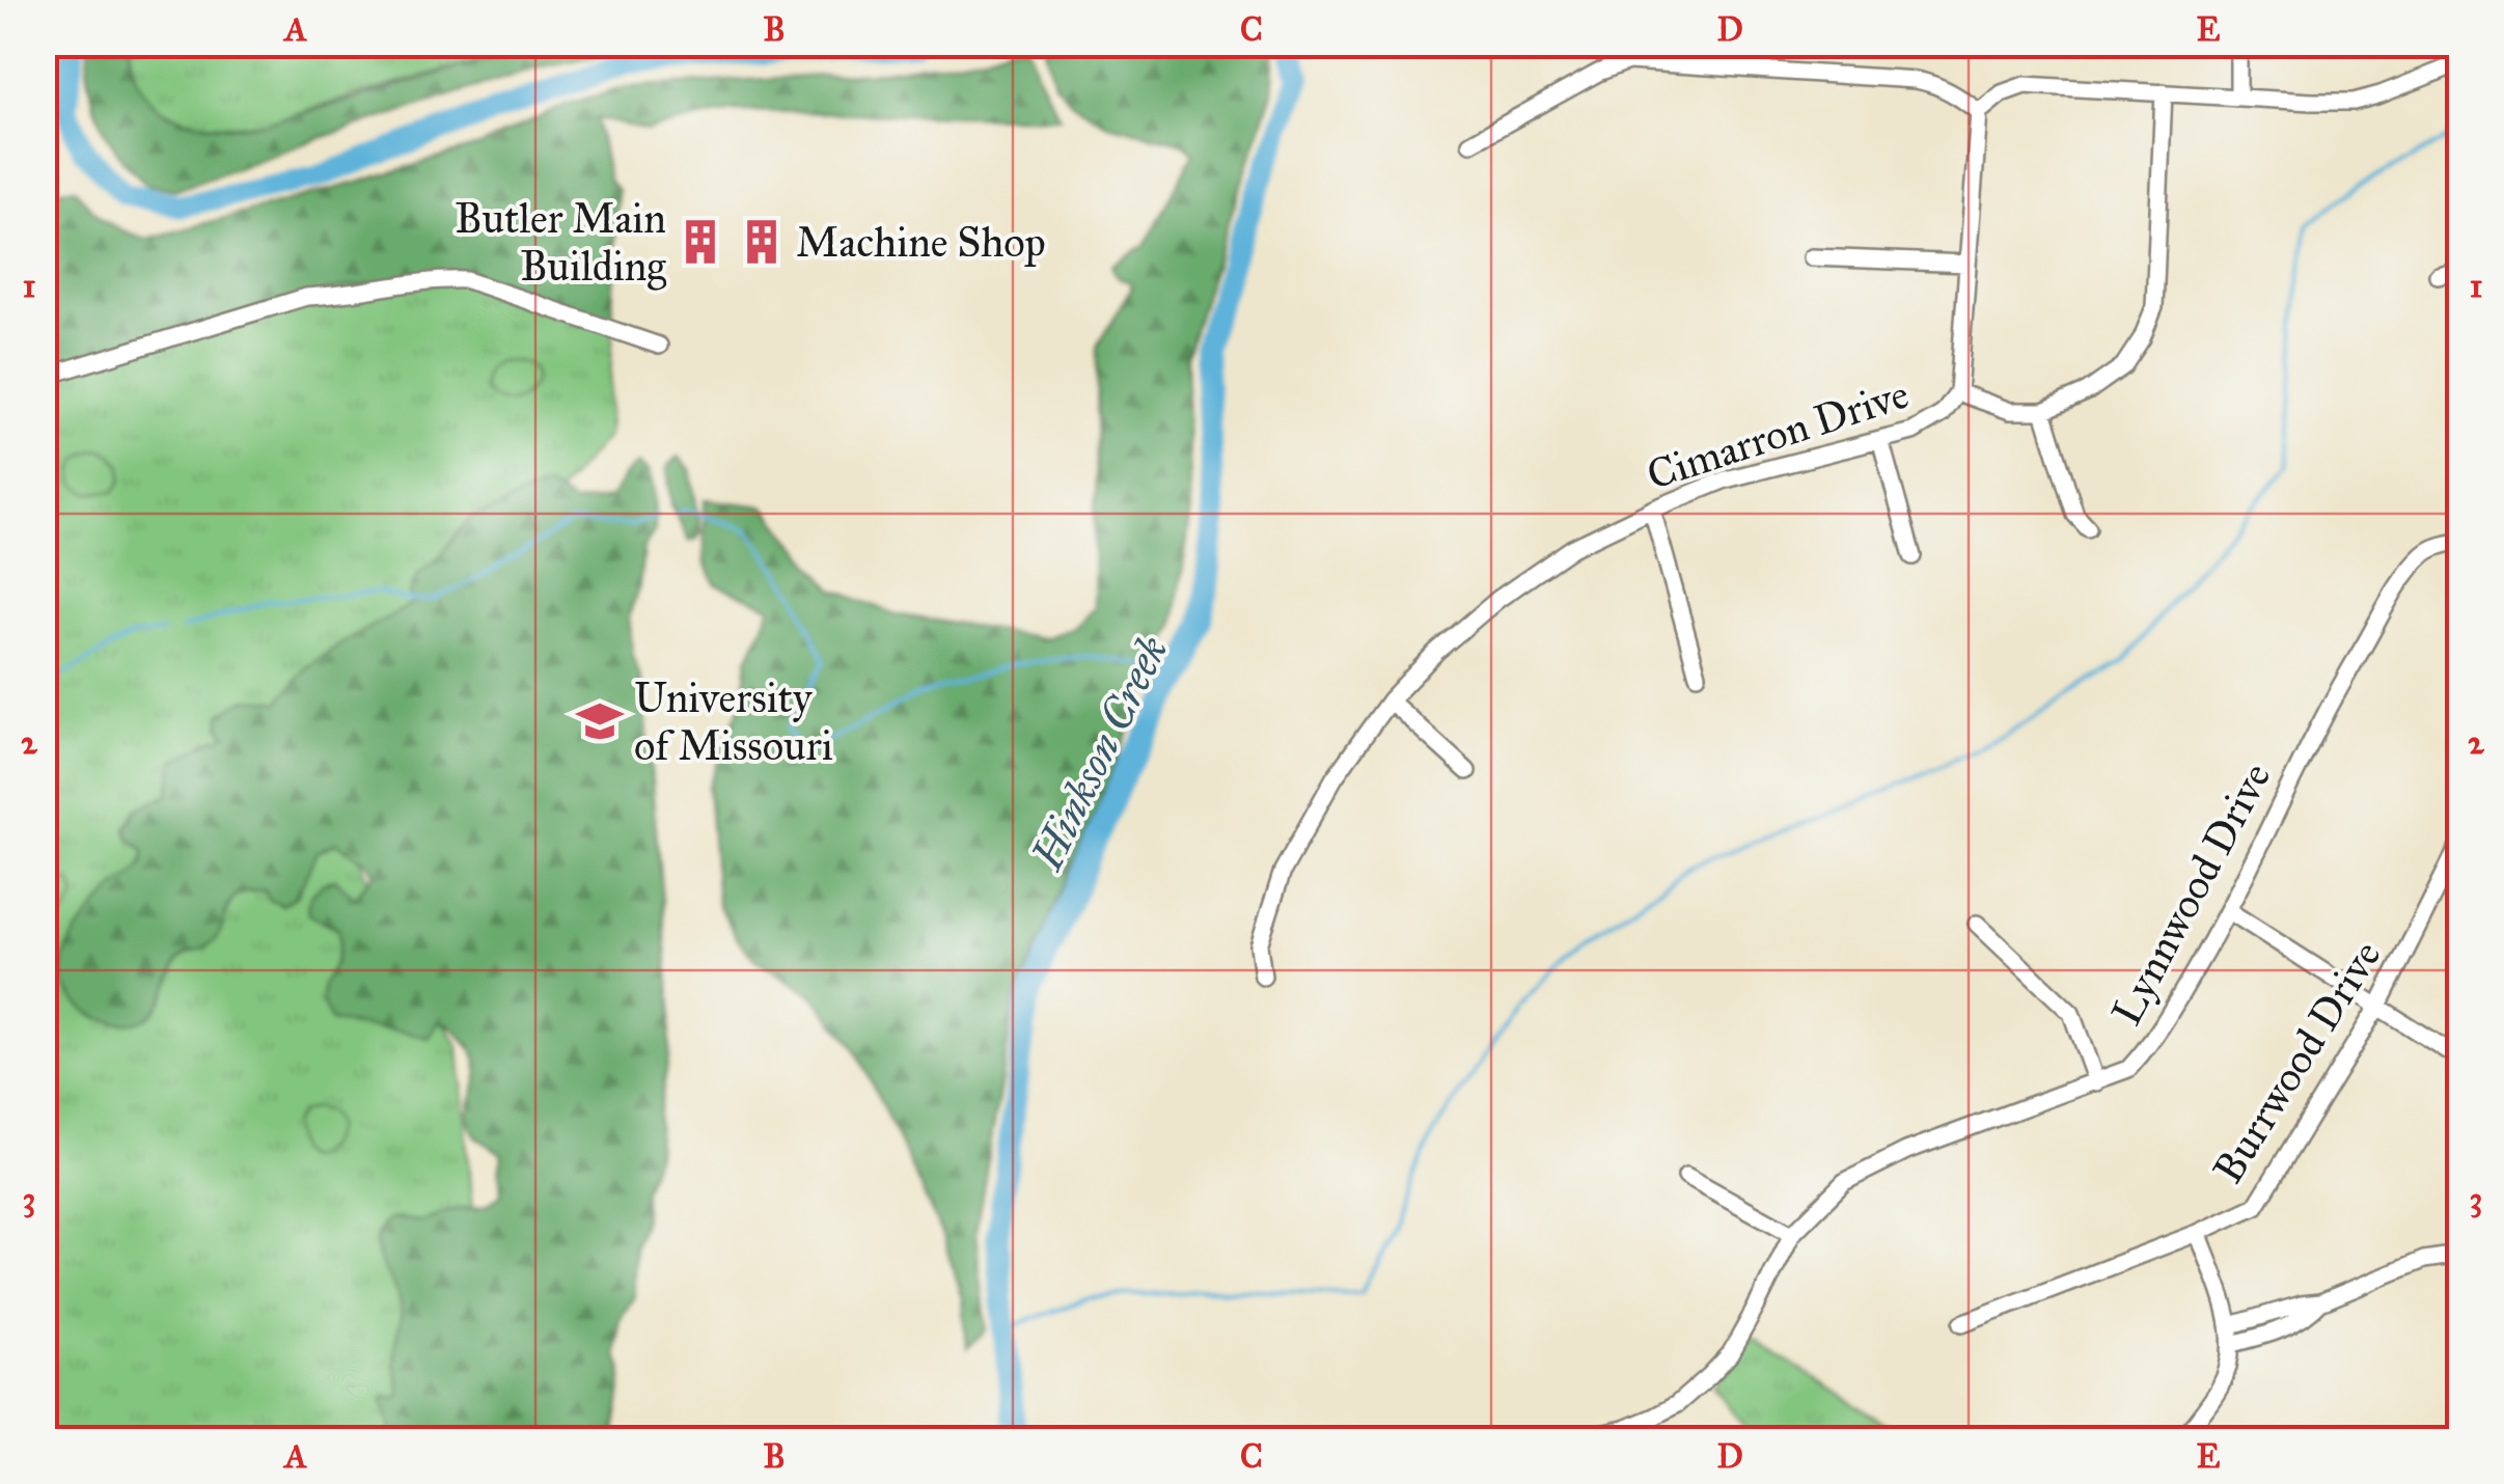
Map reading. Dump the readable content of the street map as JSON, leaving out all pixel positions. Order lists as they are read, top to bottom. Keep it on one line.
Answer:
{"streets":{"street":["Cimarron Drive","Lynnwood Drive","Burrwood Drive"]},"water":["Hinkson Creek"],"places":{"building":["Butler Main Building","Machine Shop"],"school or university":["University of Missouri"]},"grid":{"columns":["A","B","C","D","E"],"rows":["1","2","3"]}}
